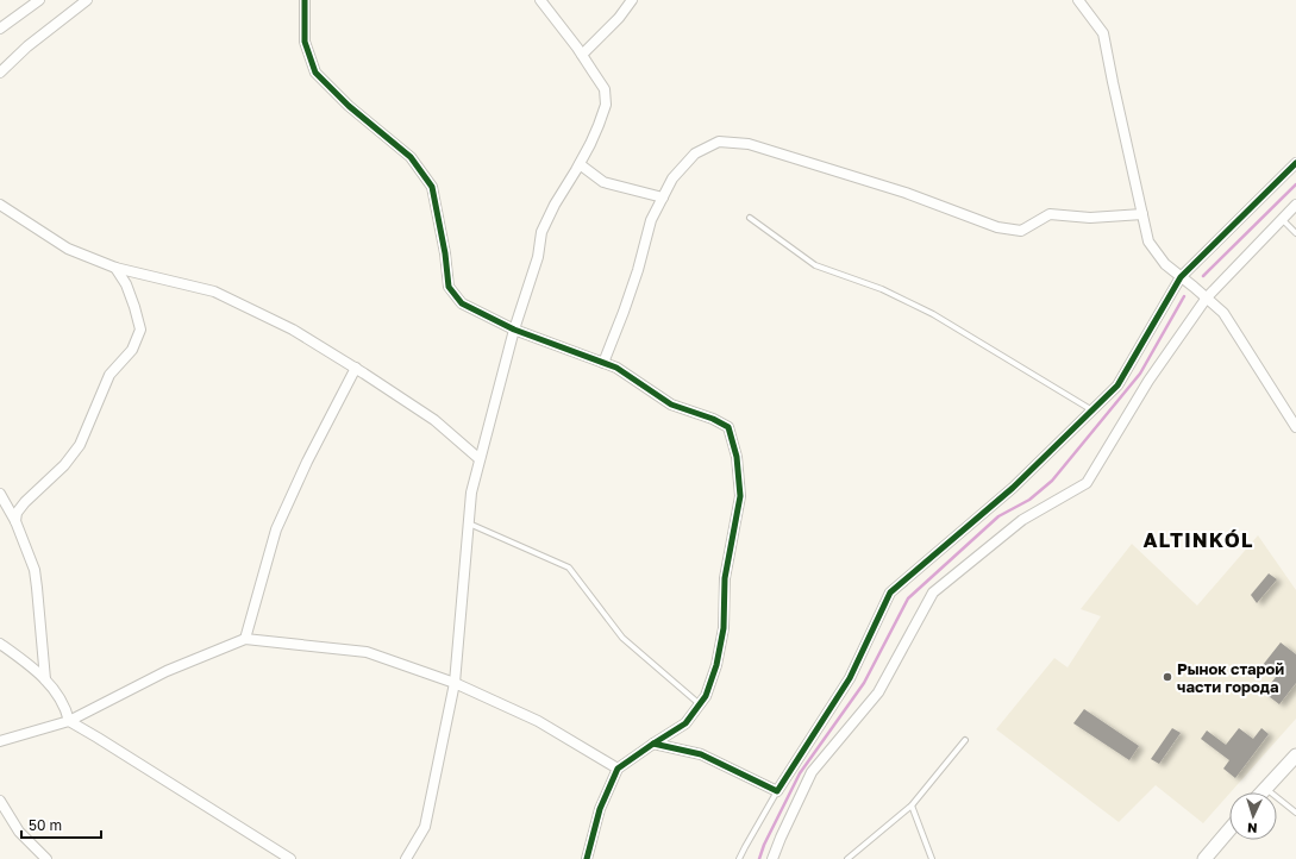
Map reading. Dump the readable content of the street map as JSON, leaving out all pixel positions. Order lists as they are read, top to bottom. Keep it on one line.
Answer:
{"districts":["ALTINKÓL"],"places":["Рынок старой части города"],"scale_bar":"50 m","north":"bottom"}
